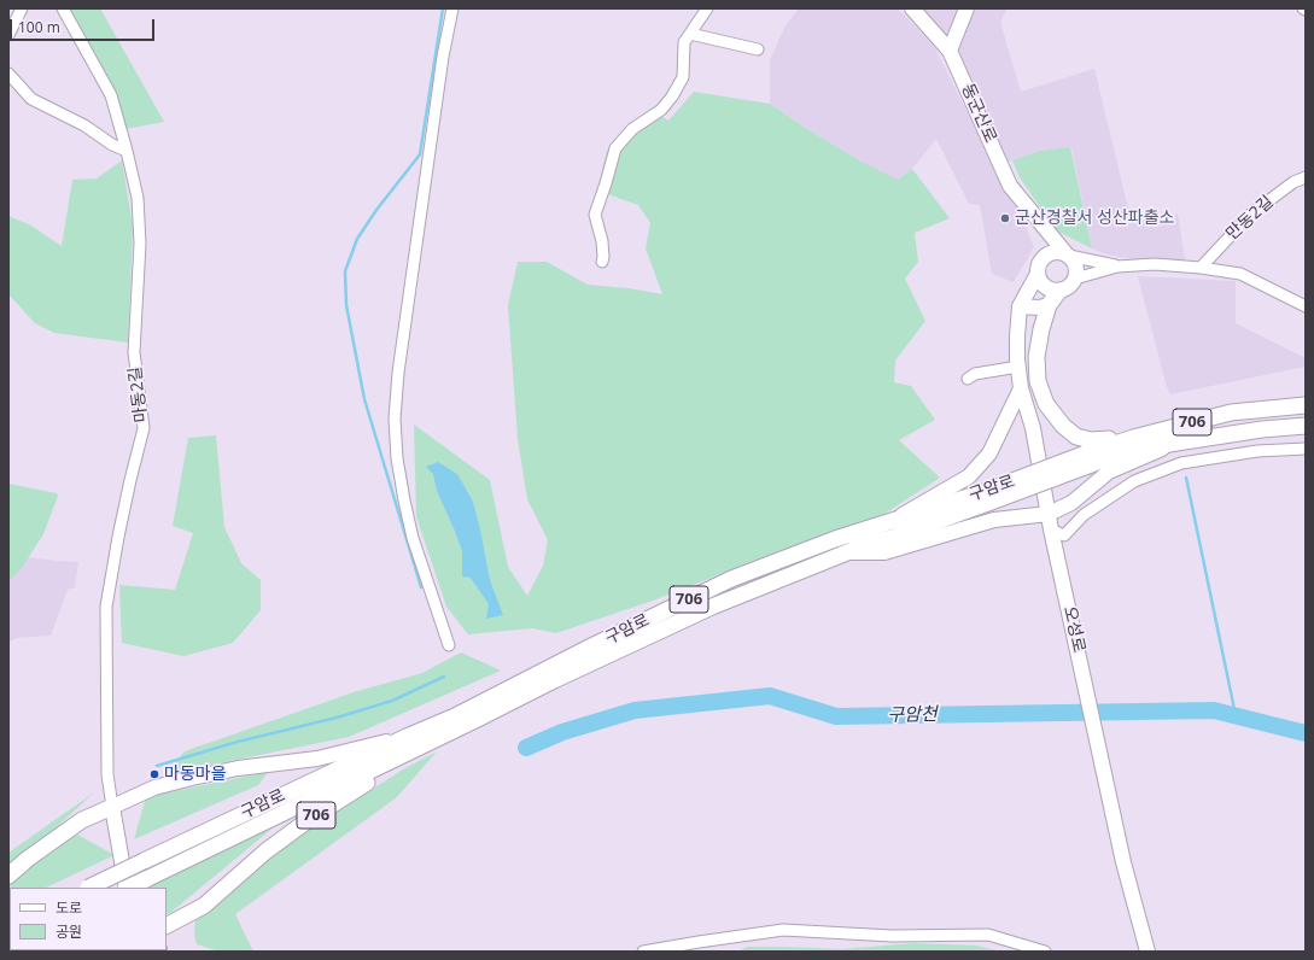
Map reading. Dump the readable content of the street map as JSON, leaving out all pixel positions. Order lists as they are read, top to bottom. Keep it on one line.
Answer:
{"streets":{"main road":["동군산로","706","구암로","오성로"],"street":["만동2길","마동2길"]},"crossings":[["마동2길","706"],["706","구암로"]],"water":["구암천"],"places":["군산경찰서 성산파출소","마동마을"],"legend":["도로","공원"],"scale_bar":"100 m"}
